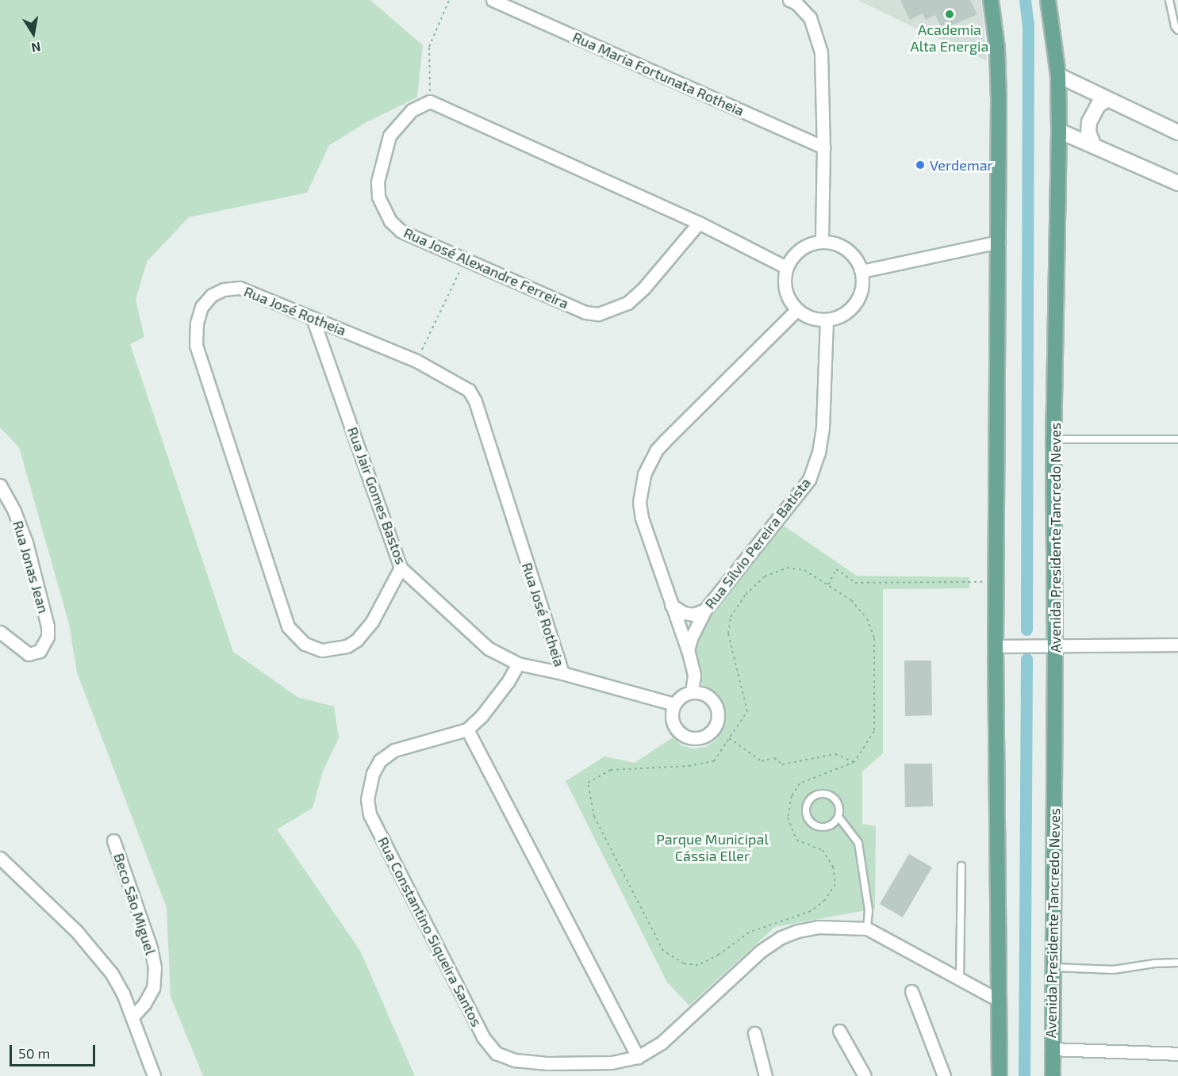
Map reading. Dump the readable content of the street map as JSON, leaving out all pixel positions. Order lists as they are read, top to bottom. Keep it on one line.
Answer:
{"streets":{"main road":["Avenida Presidente Tancredo Neves"],"street":["Rua Maria Fortunata Rotheia","Rua José Alexandre Ferreira","Rua José Rotheia","Rua Jair Gomes Bastos","Rua Sílvio Pereira Batista","Rua Jonas Jean","Beco São Miguel","Rua Constantino Siqueira Santos"]},"crossings":[["Rua José Rotheia","Rua Jair Gomes Bastos"],["Rua Jair Gomes Bastos","Rua Constantino Siqueira Santos"]],"parks":["Parque Municipal Cássia Eller"],"places":["Academia Alta Energia","Verdemar"],"scale_bar":"50 m","north":"bottom"}
